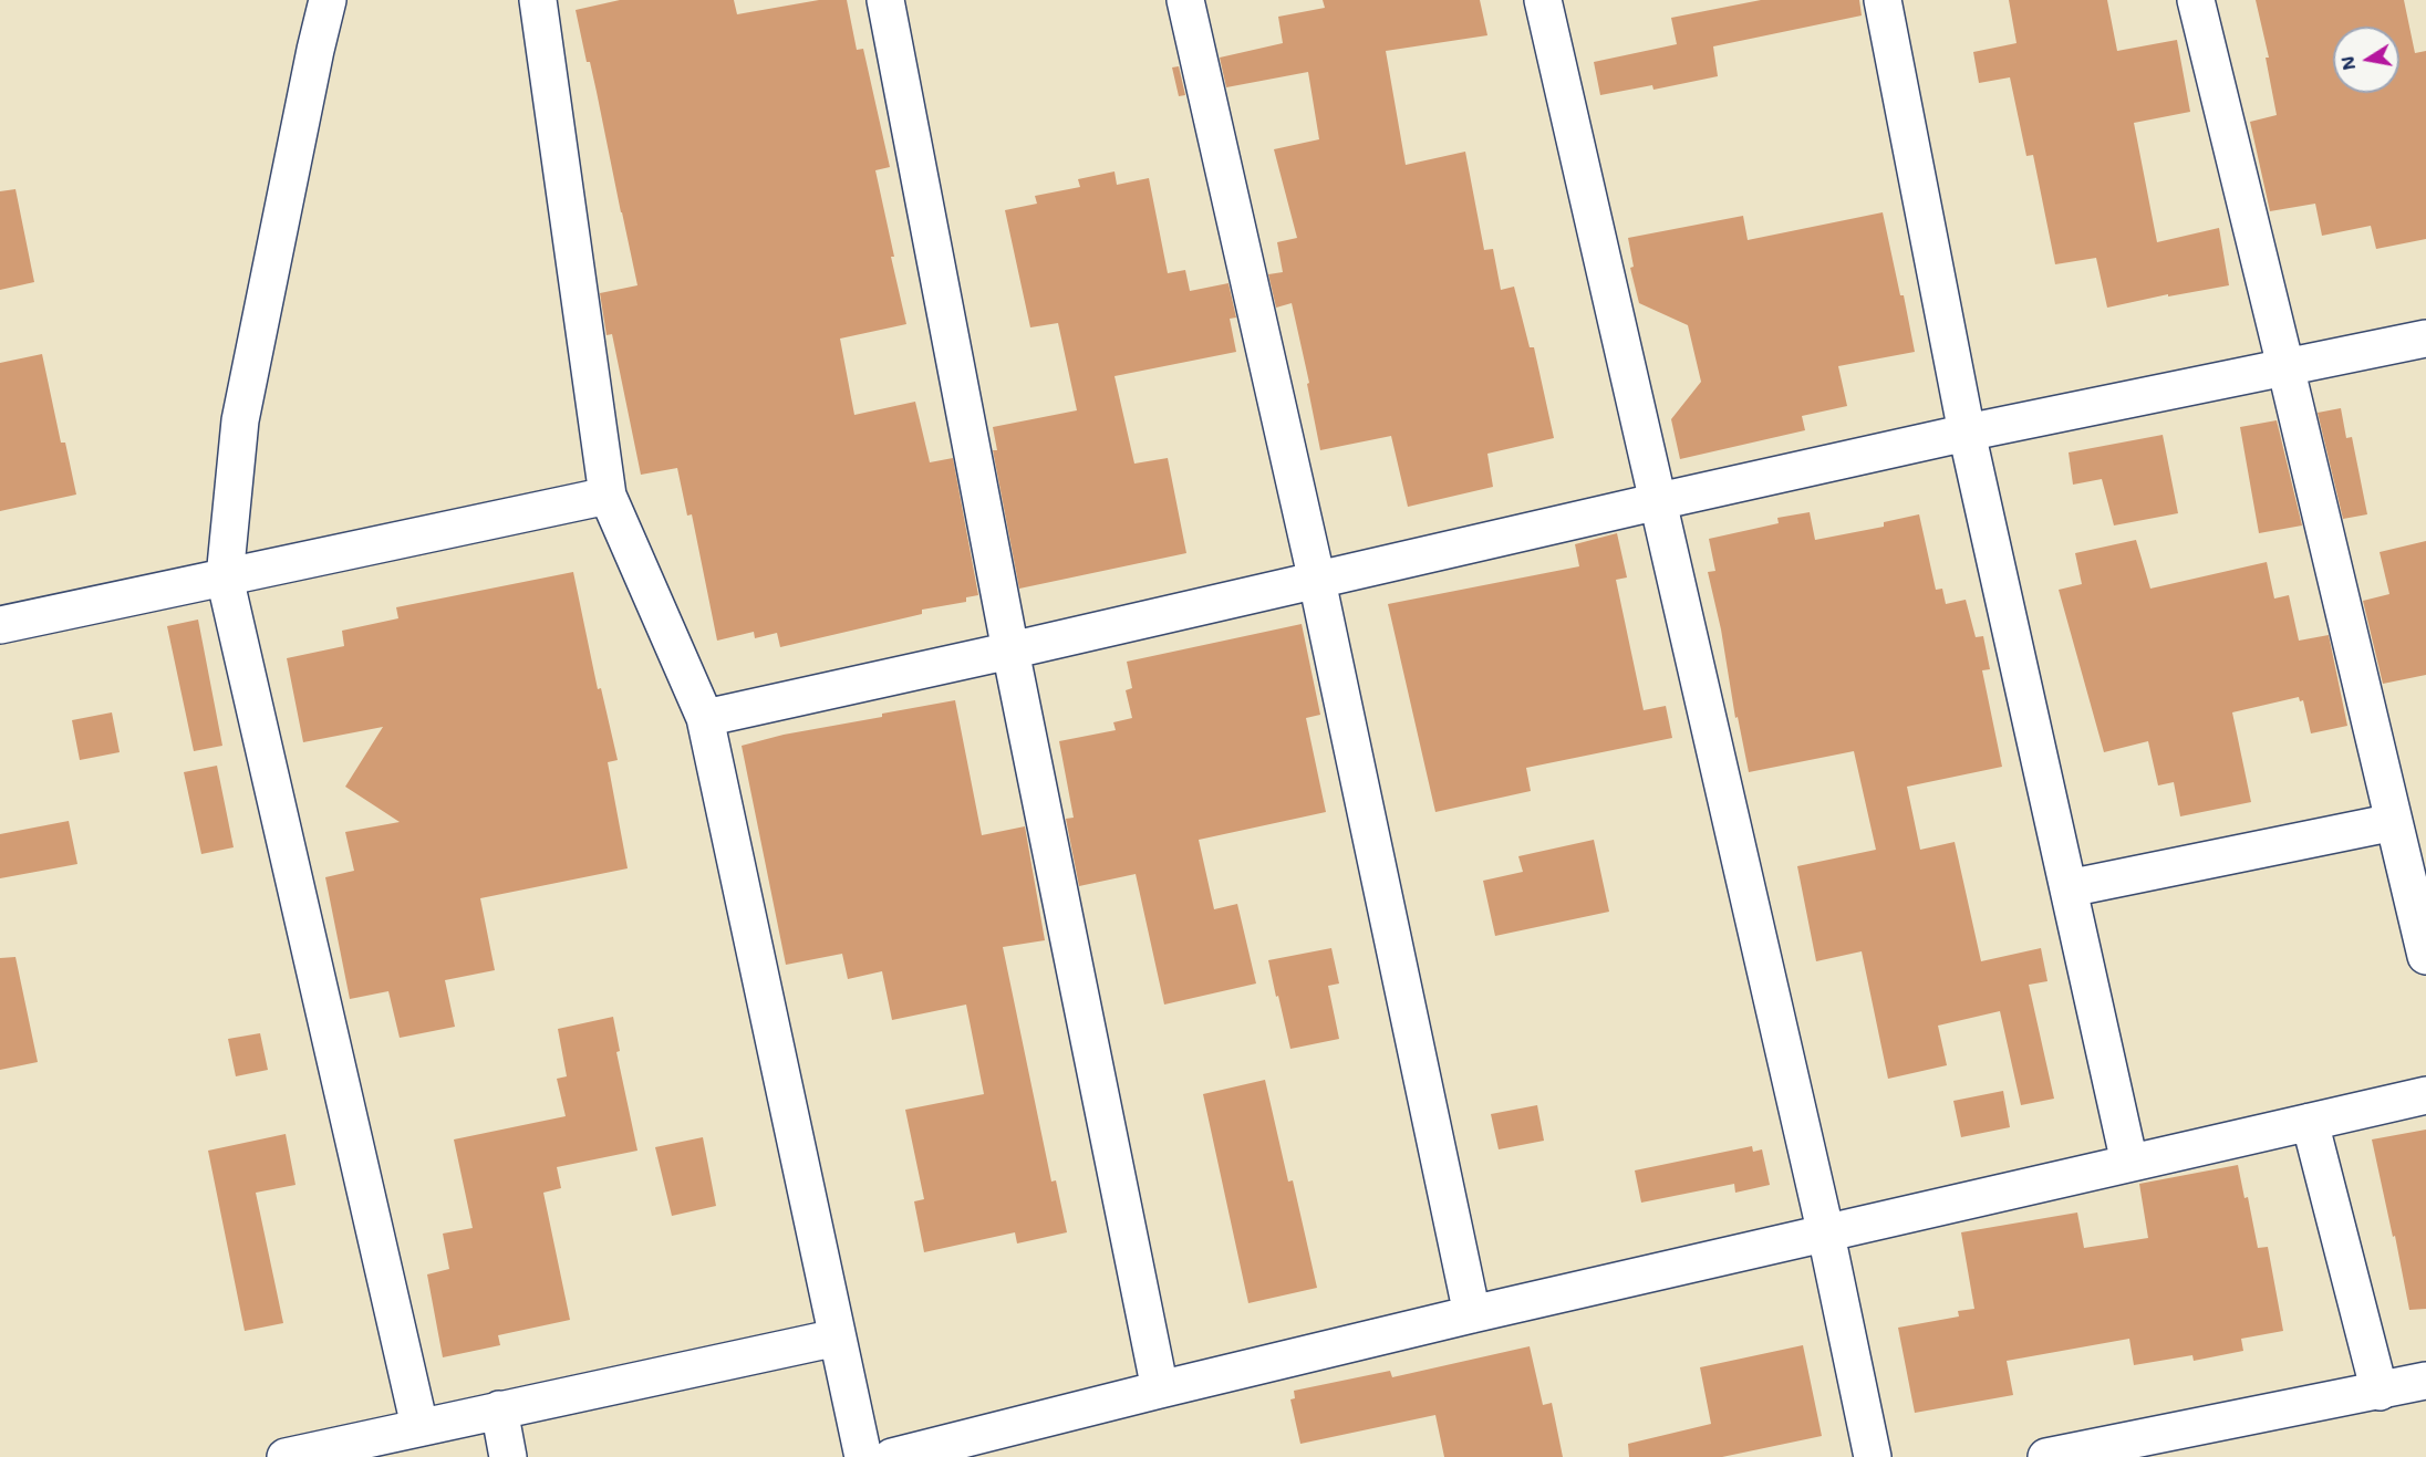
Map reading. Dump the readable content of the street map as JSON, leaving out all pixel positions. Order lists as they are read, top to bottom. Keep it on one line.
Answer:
{"north":"left"}
